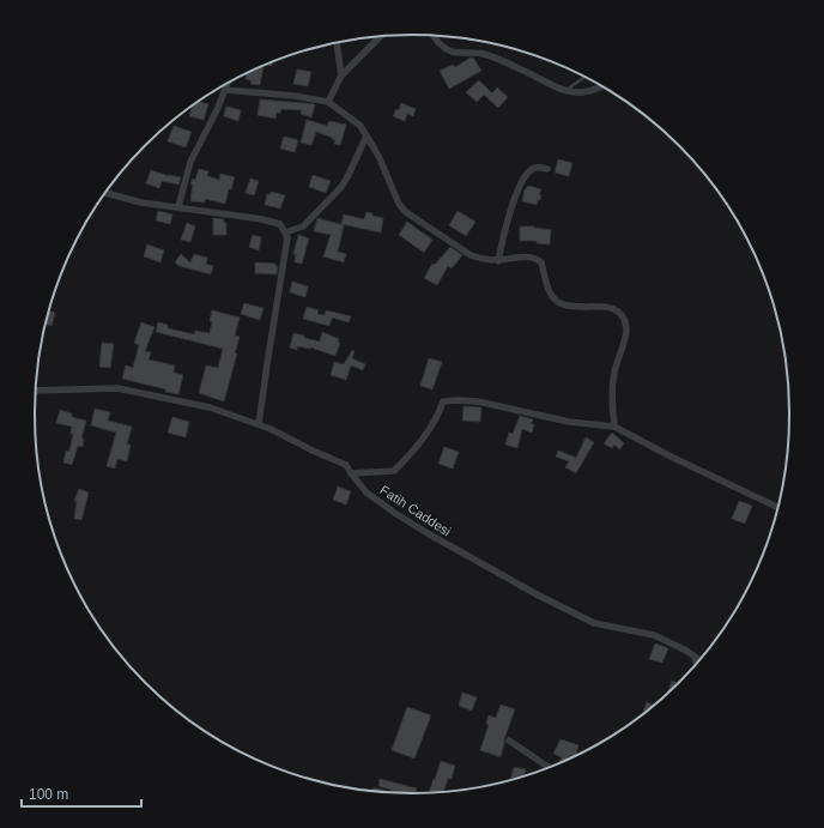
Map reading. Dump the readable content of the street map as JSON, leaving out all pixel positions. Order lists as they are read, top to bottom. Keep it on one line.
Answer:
{"streets":{"street":["Fatih Caddesi"]},"scale_bar":"100 m"}
